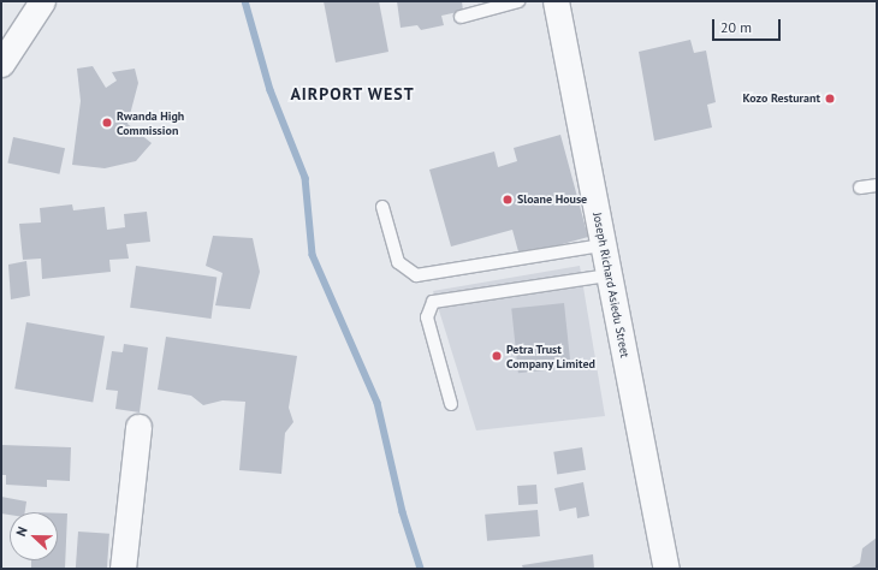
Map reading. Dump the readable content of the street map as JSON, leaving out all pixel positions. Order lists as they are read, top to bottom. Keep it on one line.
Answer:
{"streets":{"street":["Joseph Richard Asiedu Street"]},"districts":["AIRPORT WEST"],"places":["Kozo Resturant","Rwanda High Commission","Sloane House","Petra Trust Company Limited"],"scale_bar":"20 m","north":"left"}
